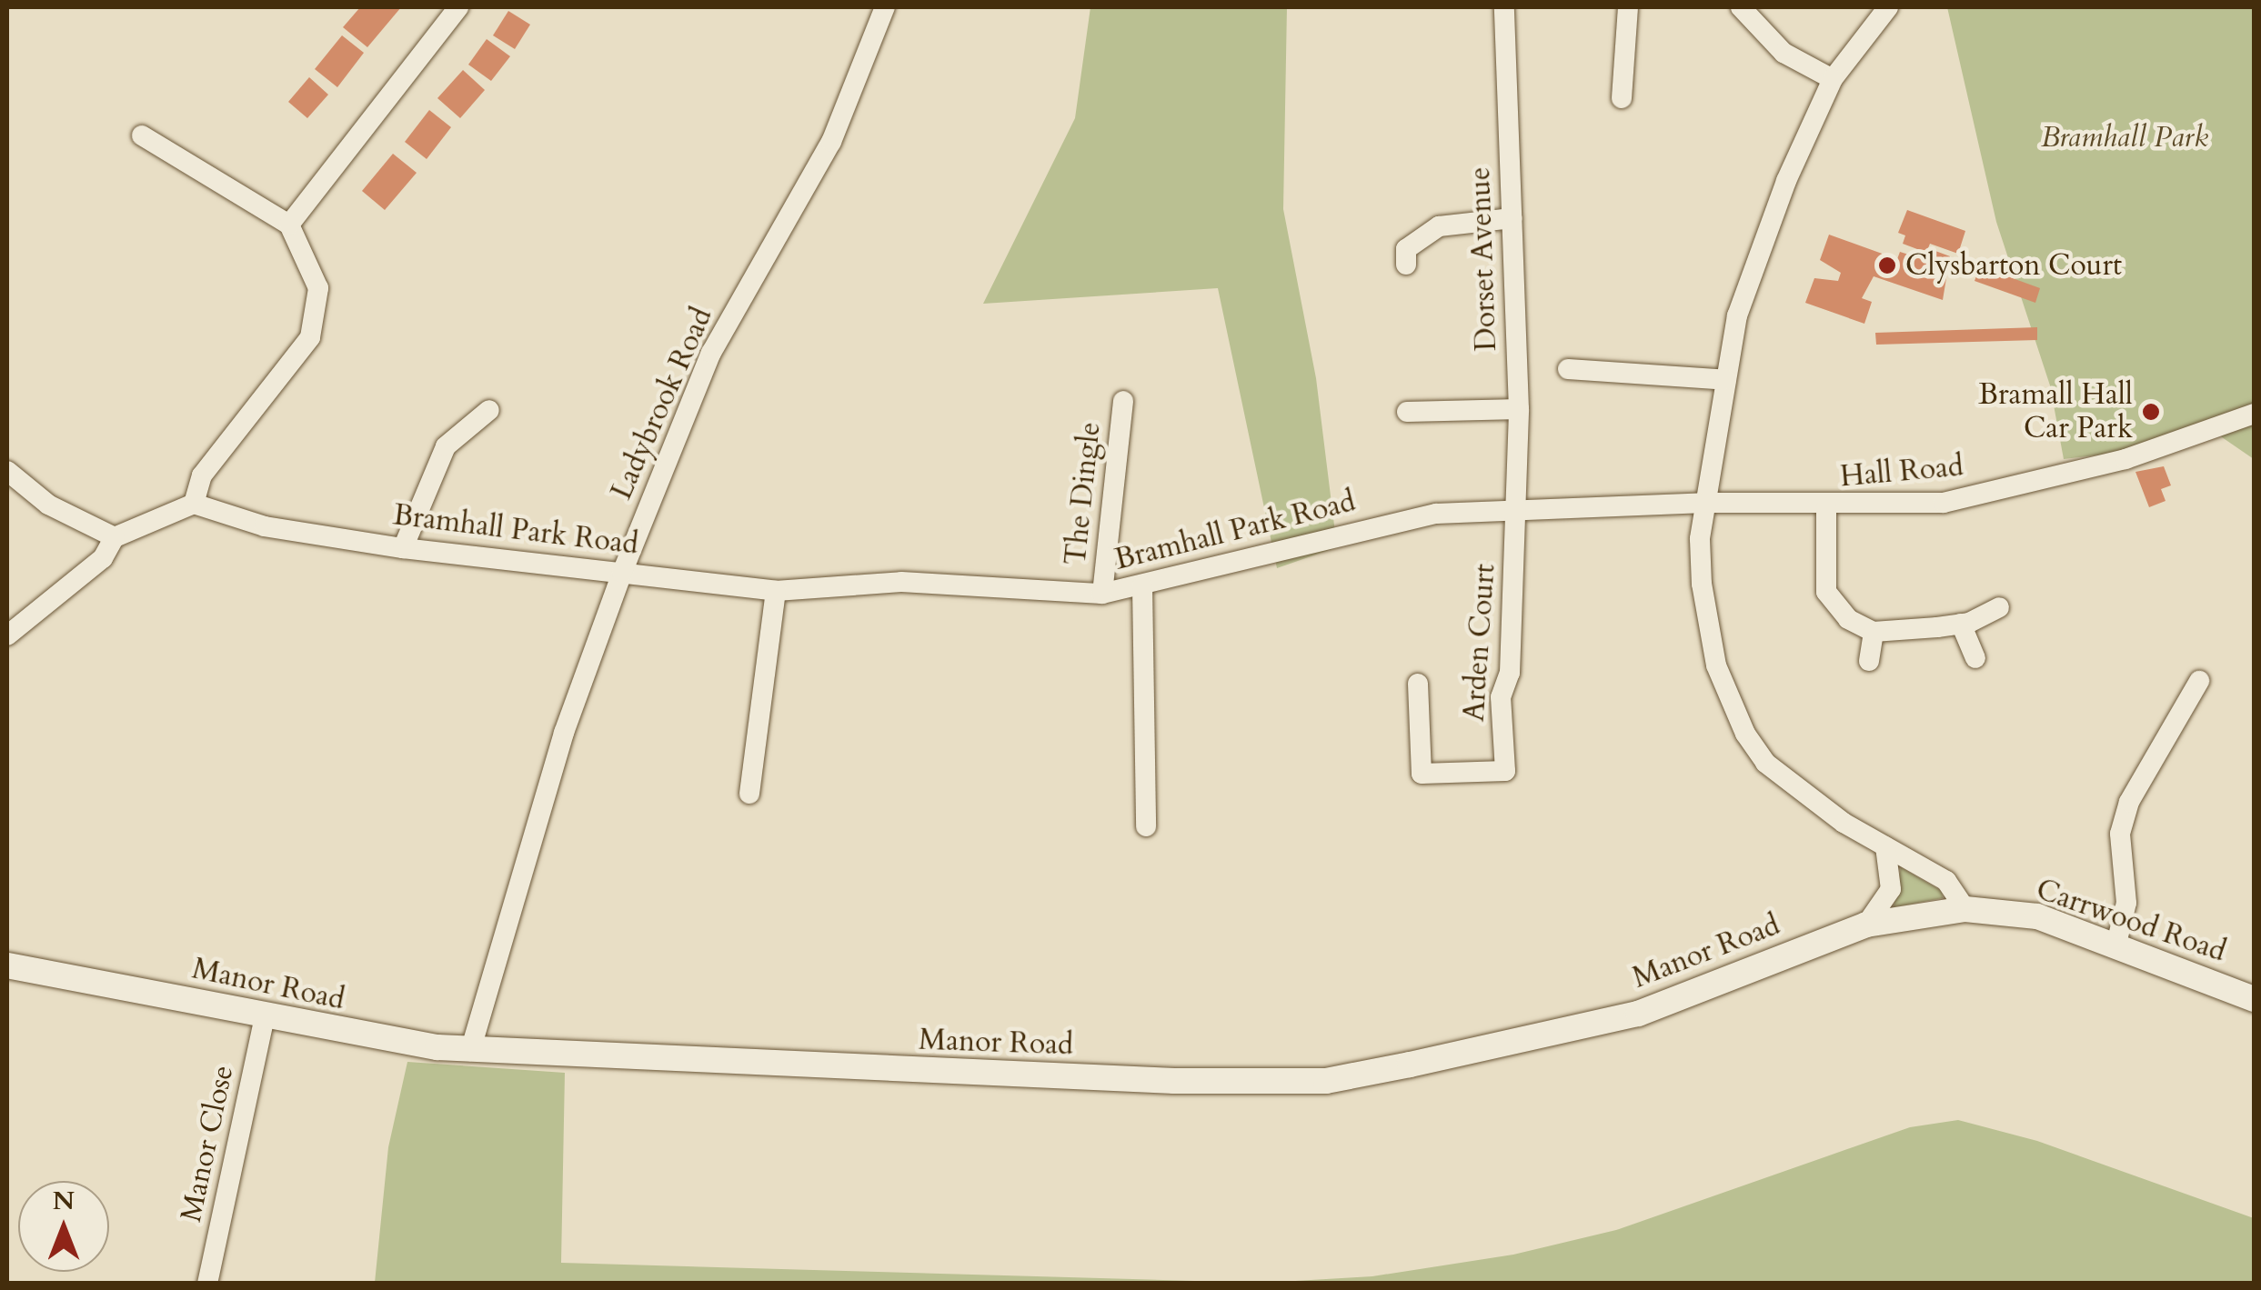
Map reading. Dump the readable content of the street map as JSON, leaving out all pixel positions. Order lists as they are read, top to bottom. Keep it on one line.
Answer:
{"streets":{"street":["Dorset Avenue","Ladybrook Road","Hall Road","The Dingle","Bramhall Park Road","Arden Court","Carrwood Road","Manor Road","Manor Close"]},"crossings":[["Dorset Avenue","Bramhall Park Road"],["Dorset Avenue","Arden Court"],["Ladybrook Road","Bramhall Park Road"],["Ladybrook Road","Manor Road"],["Hall Road","Bramhall Park Road"],["The Dingle","Bramhall Park Road"],["Bramhall Park Road","Arden Court"],["Carrwood Road","Manor Road"],["Manor Road","Manor Close"]],"parks":["Bramhall Park"],"places":["Clysbarton Court","Bramall Hall Car Park"],"north":"top"}
